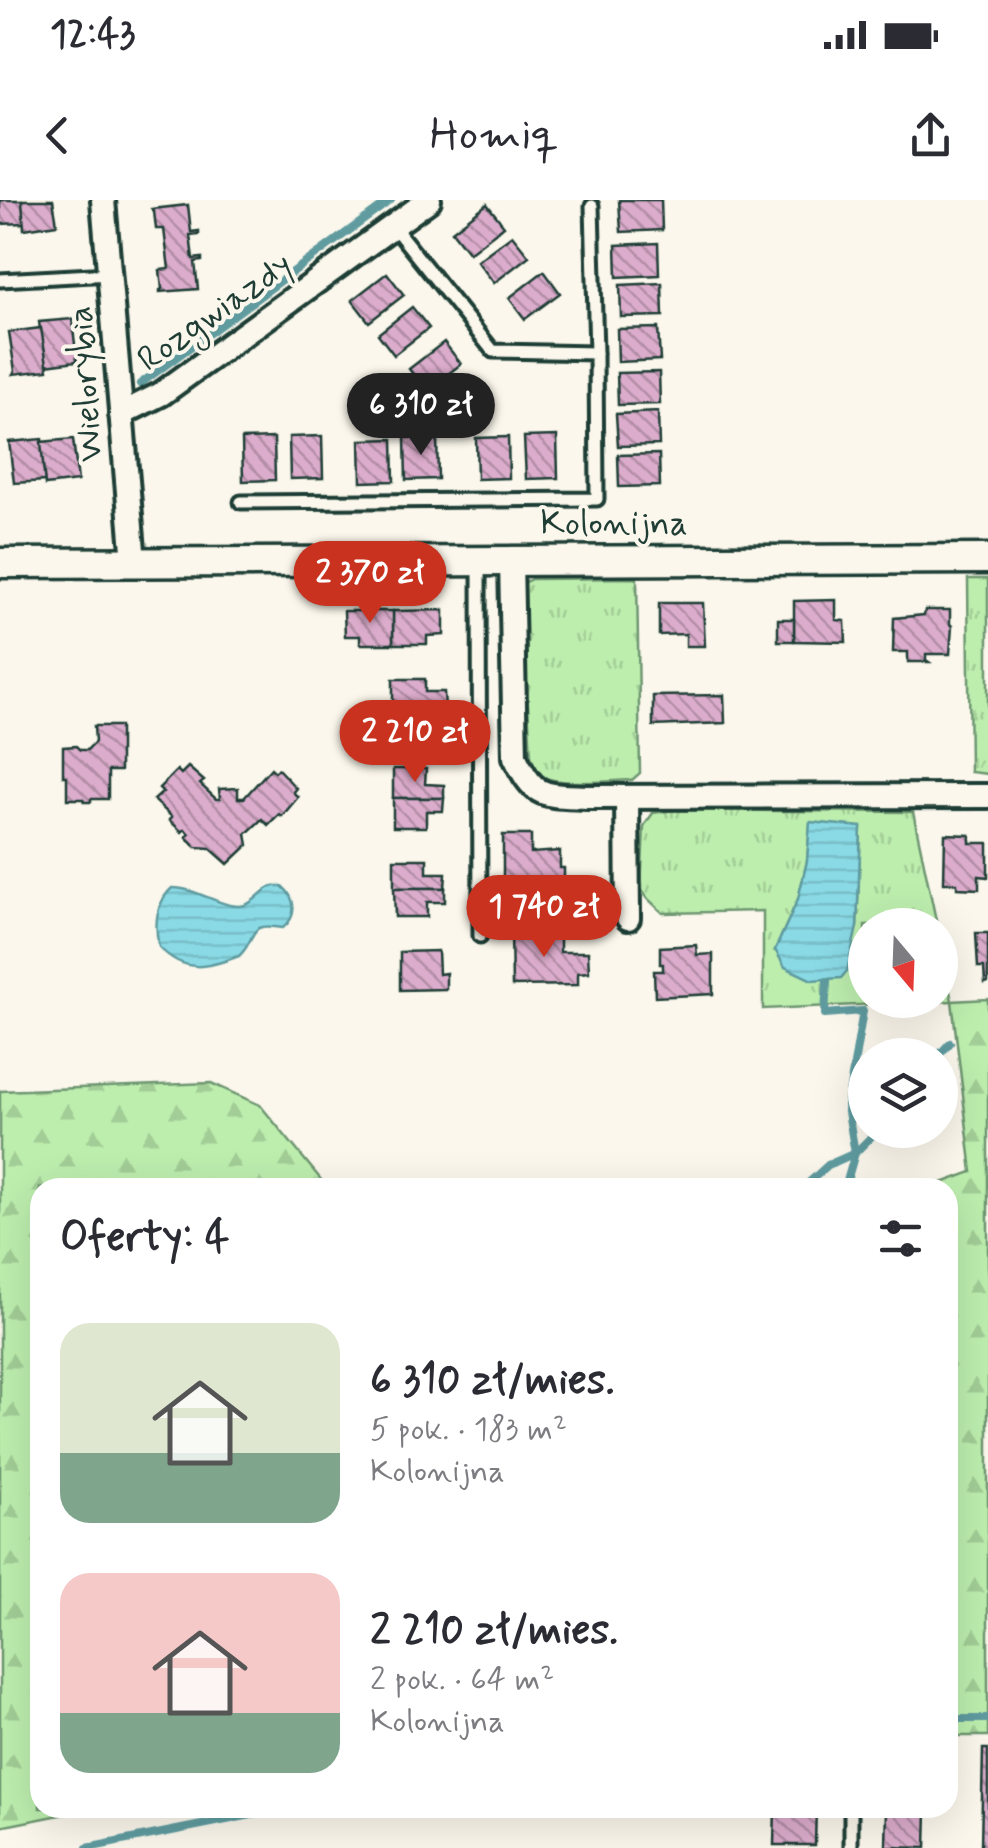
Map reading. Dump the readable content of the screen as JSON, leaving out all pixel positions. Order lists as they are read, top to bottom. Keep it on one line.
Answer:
{"streets":{"street":["Rozgwiazdy","Wielorybia","Kolonijna"]},"crossings":[["Rozgwiazdy","Wielorybia"],["Wielorybia","Kolonijna"]],"north":"bottom","page":{"status":"12:43","header":"Homiq","price":["6 310 zł","2 370 zł","2 210 zł","1 740 zł"],"heading":"Oferty: 4","list":[{"name":"6 310 zł/mies.","note":"5 pok. · 183 m² · Kolonijna"},{"name":"2 210 zł/mies.","note":"2 pok. · 64 m² · Kolonijna"}]}}
